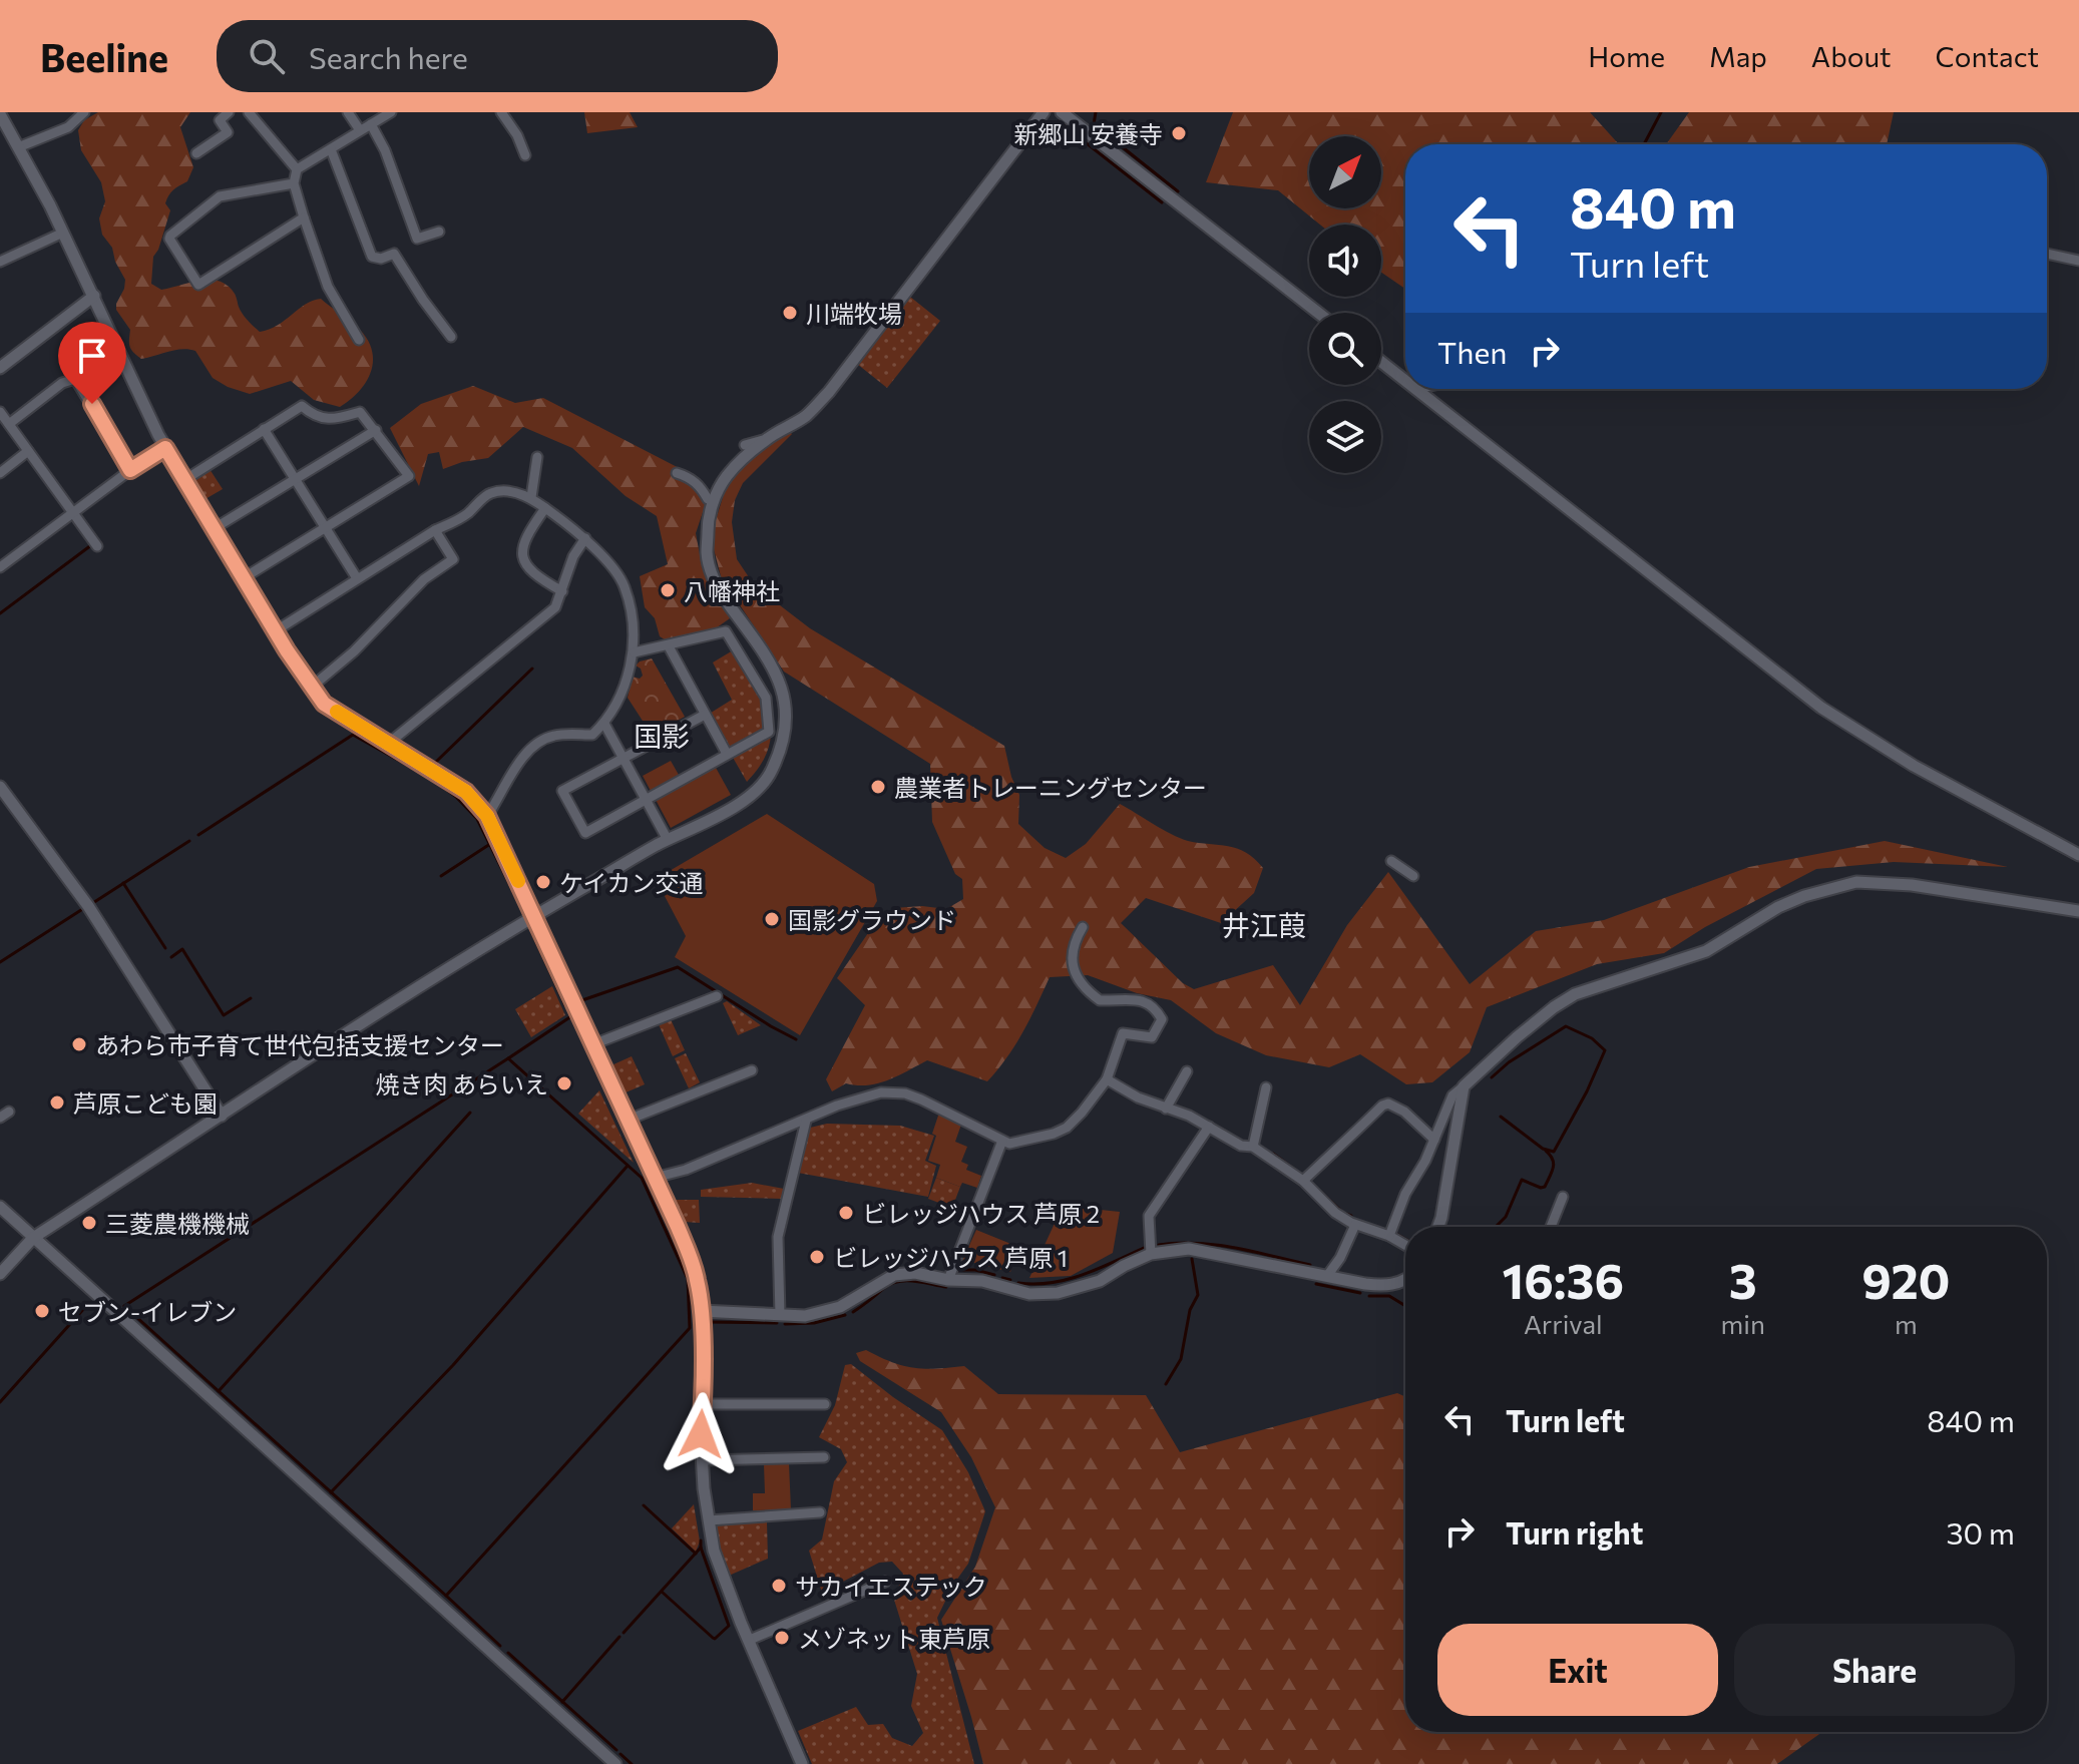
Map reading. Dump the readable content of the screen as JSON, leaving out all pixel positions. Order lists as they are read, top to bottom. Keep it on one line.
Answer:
{"districts":["国影","井江葭"],"places":["新郷山 安養寺","川端牧場","八幡神社","農業者トレーニングセンター","ケイカン交通","国影グラウンド","あわら市子育て世代包括支援センター","焼き肉 あらいえ","芦原こども園","ビレッジハウス 芦原 2","三菱農機機械","ビレッジハウス 芦原 1","セブン-イレブン","サカイエステック","メゾネット東芦原"],"north":"top right","page":{"header":"Beeline","search":"Search here","nav":["Home","Map","About","Contact"],"turn":["840 m","Turn left"],"then":"Then","eta":["16:36","Arrival","3","min","920","m"],"list":[{"name":"Turn left","value":"840 m"},{"name":"Turn right","value":"30 m"}],"buttons":["Exit","Share"]}}
